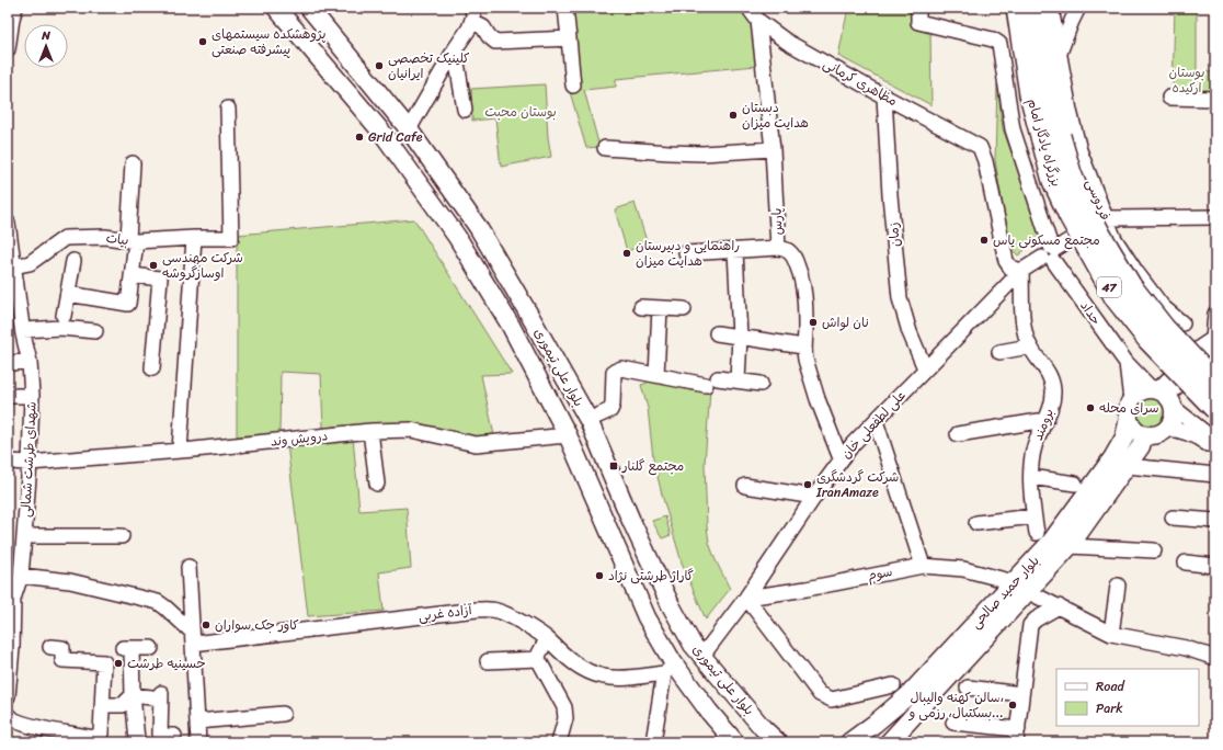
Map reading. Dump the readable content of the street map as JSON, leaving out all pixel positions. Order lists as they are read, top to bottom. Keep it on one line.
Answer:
{"streets":{"highway":["بزرگراه یادگار امام","47"],"main road":["بلوار علی تیموری","بلوار حمید صالحی"],"street":["مظاهری کرمانی","فردوسی","پارس","زمان","بیات","حداد","علی لطفعلی خان","برومند","درویش‌ وند","شهدای طرشت شمالی","سوم","آزاده غربی"]},"crossings":[["مظاهری کرمانی","پارس"],["مظاهری کرمانی","زمان"],["مظاهری کرمانی","علی لطفعلی خان"],["مظاهری کرمانی","برومند"],["بزرگراه یادگار امام","فردوسی"],["فردوسی","علی لطفعلی خان"],["پارس","علی لطفعلی خان"],["زمان","علی لطفعلی خان"],["بیات","شهدای طرشت شمالی"],["حداد","علی لطفعلی خان"],["حداد","بلوار حمید صالحی"],["بلوار علی تیموری","علی لطفعلی خان"],["بلوار علی تیموری","درویش‌ وند"],["بلوار علی تیموری","آزاده غربی"],["علی لطفعلی خان","برومند"],["علی لطفعلی خان","سوم"],["درویش‌ وند","شهدای طرشت شمالی"],["سوم","بلوار حمید صالحی"]],"parks":["بوستان ارکیده","بوستان محبت"],"places":{"other":["پژوهشکده سیستمهای پیشرفته صنعتی","کلینیک تخصصی ایرانیان","دبستان هدایت میزان","Grid Cafe","مجتمع مسکونی یاس","راهنمایی و دبیرستان هدایت میزان","شرکت مهندسی ا‌وسازگروشه","نان لواش","سرای محله","شرکت گردشگری IranAmaze","گاراژ طرشتی نژاد","کاور جک سواران","حسینیه طرشت","سالن کهنه والیبال، بسکتبال، رزمی و..."],"transit":["مجتمع گلنار"]},"legend":["Road","Park"],"north":"top"}
